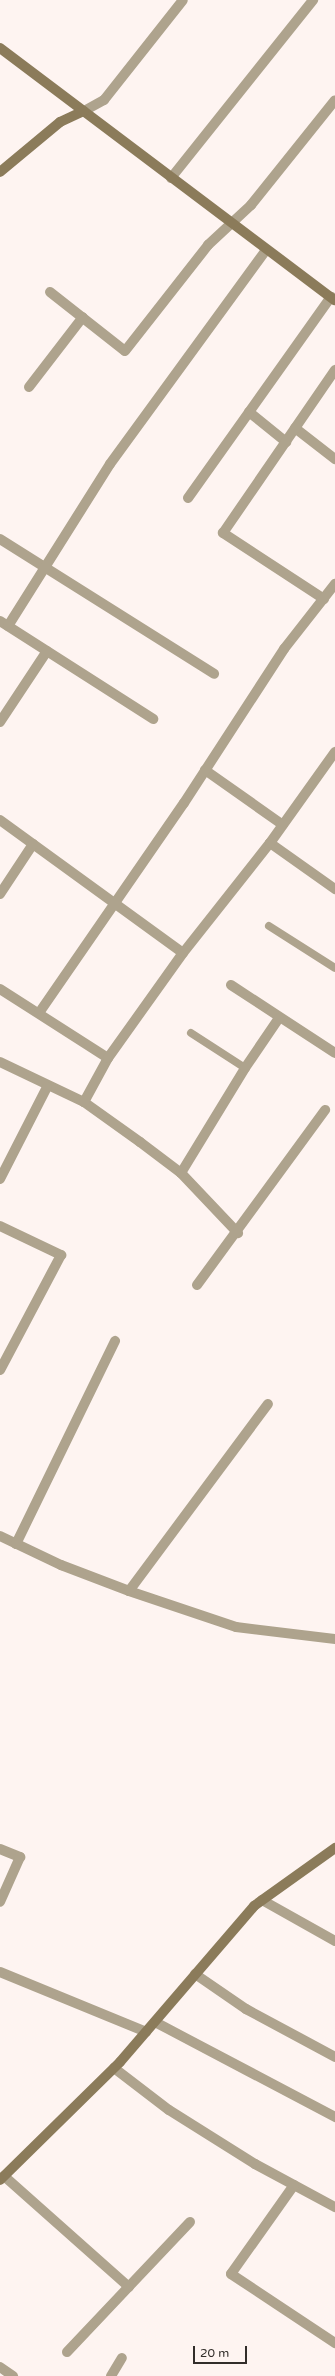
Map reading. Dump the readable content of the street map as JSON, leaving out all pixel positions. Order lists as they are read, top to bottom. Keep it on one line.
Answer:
{"scale_bar":"20 m"}
